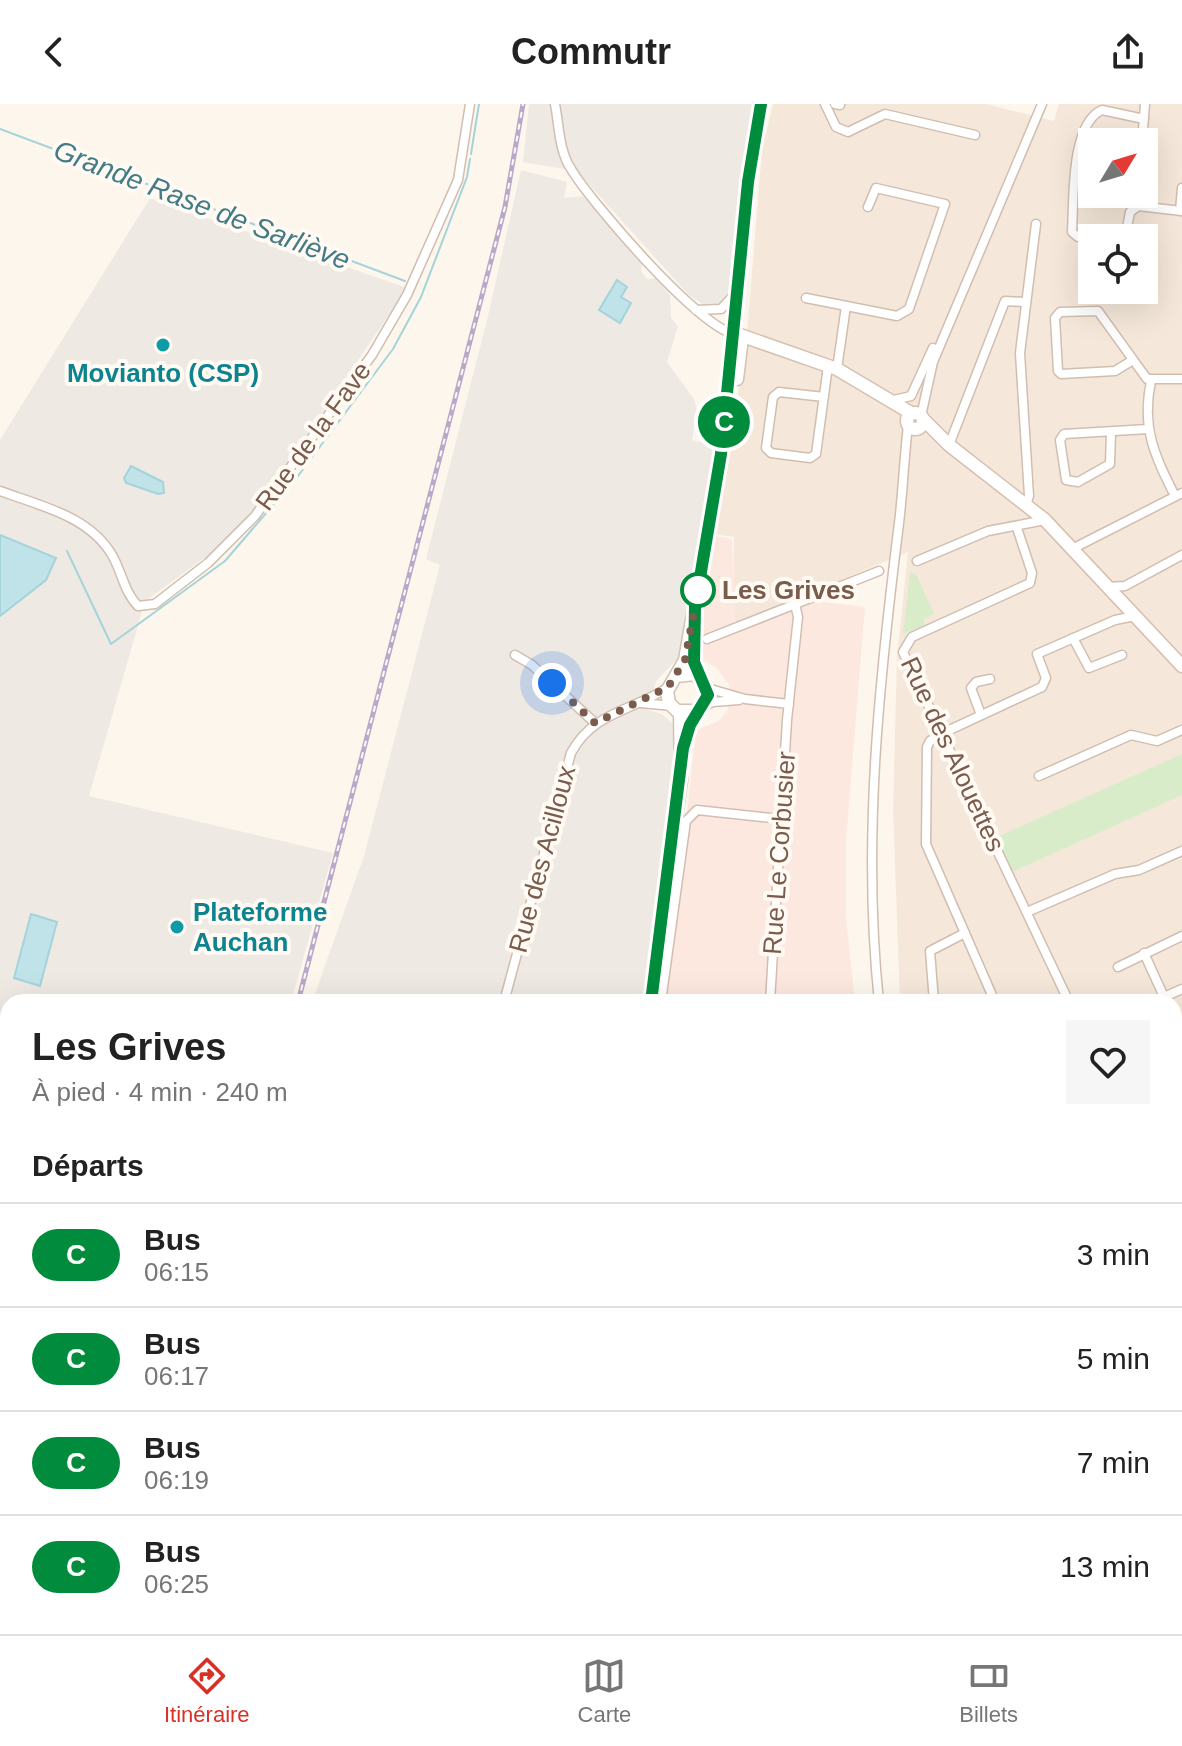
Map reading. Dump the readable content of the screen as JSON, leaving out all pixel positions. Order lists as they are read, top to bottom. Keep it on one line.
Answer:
{"streets":{"street":["Rue de la Fave","Rue des Alouettes","Rue Le Corbusier","Rue des Acilloux"]},"water":["Grande Rase de Sarliève"],"places":["Movianto (CSP)","Les Grives","Plateforme Auchan"],"lines":["bus line C"],"north":"top right","page":{"header":"Commutr","on_map":"C","heading":[["Les Grives","À pied · 4 min · 240 m"],"Départs"],"list":[{"mark":"C","name":"Bus","note":"06:15","value":"3 min"},{"mark":"C","name":"Bus","note":"06:17","value":"5 min"},{"mark":"C","name":"Bus","note":"06:19","value":"7 min"},{"mark":"C","name":"Bus","note":"06:25","value":"13 min"}],"tabs":["Itinéraire","Carte","Billets"]}}
